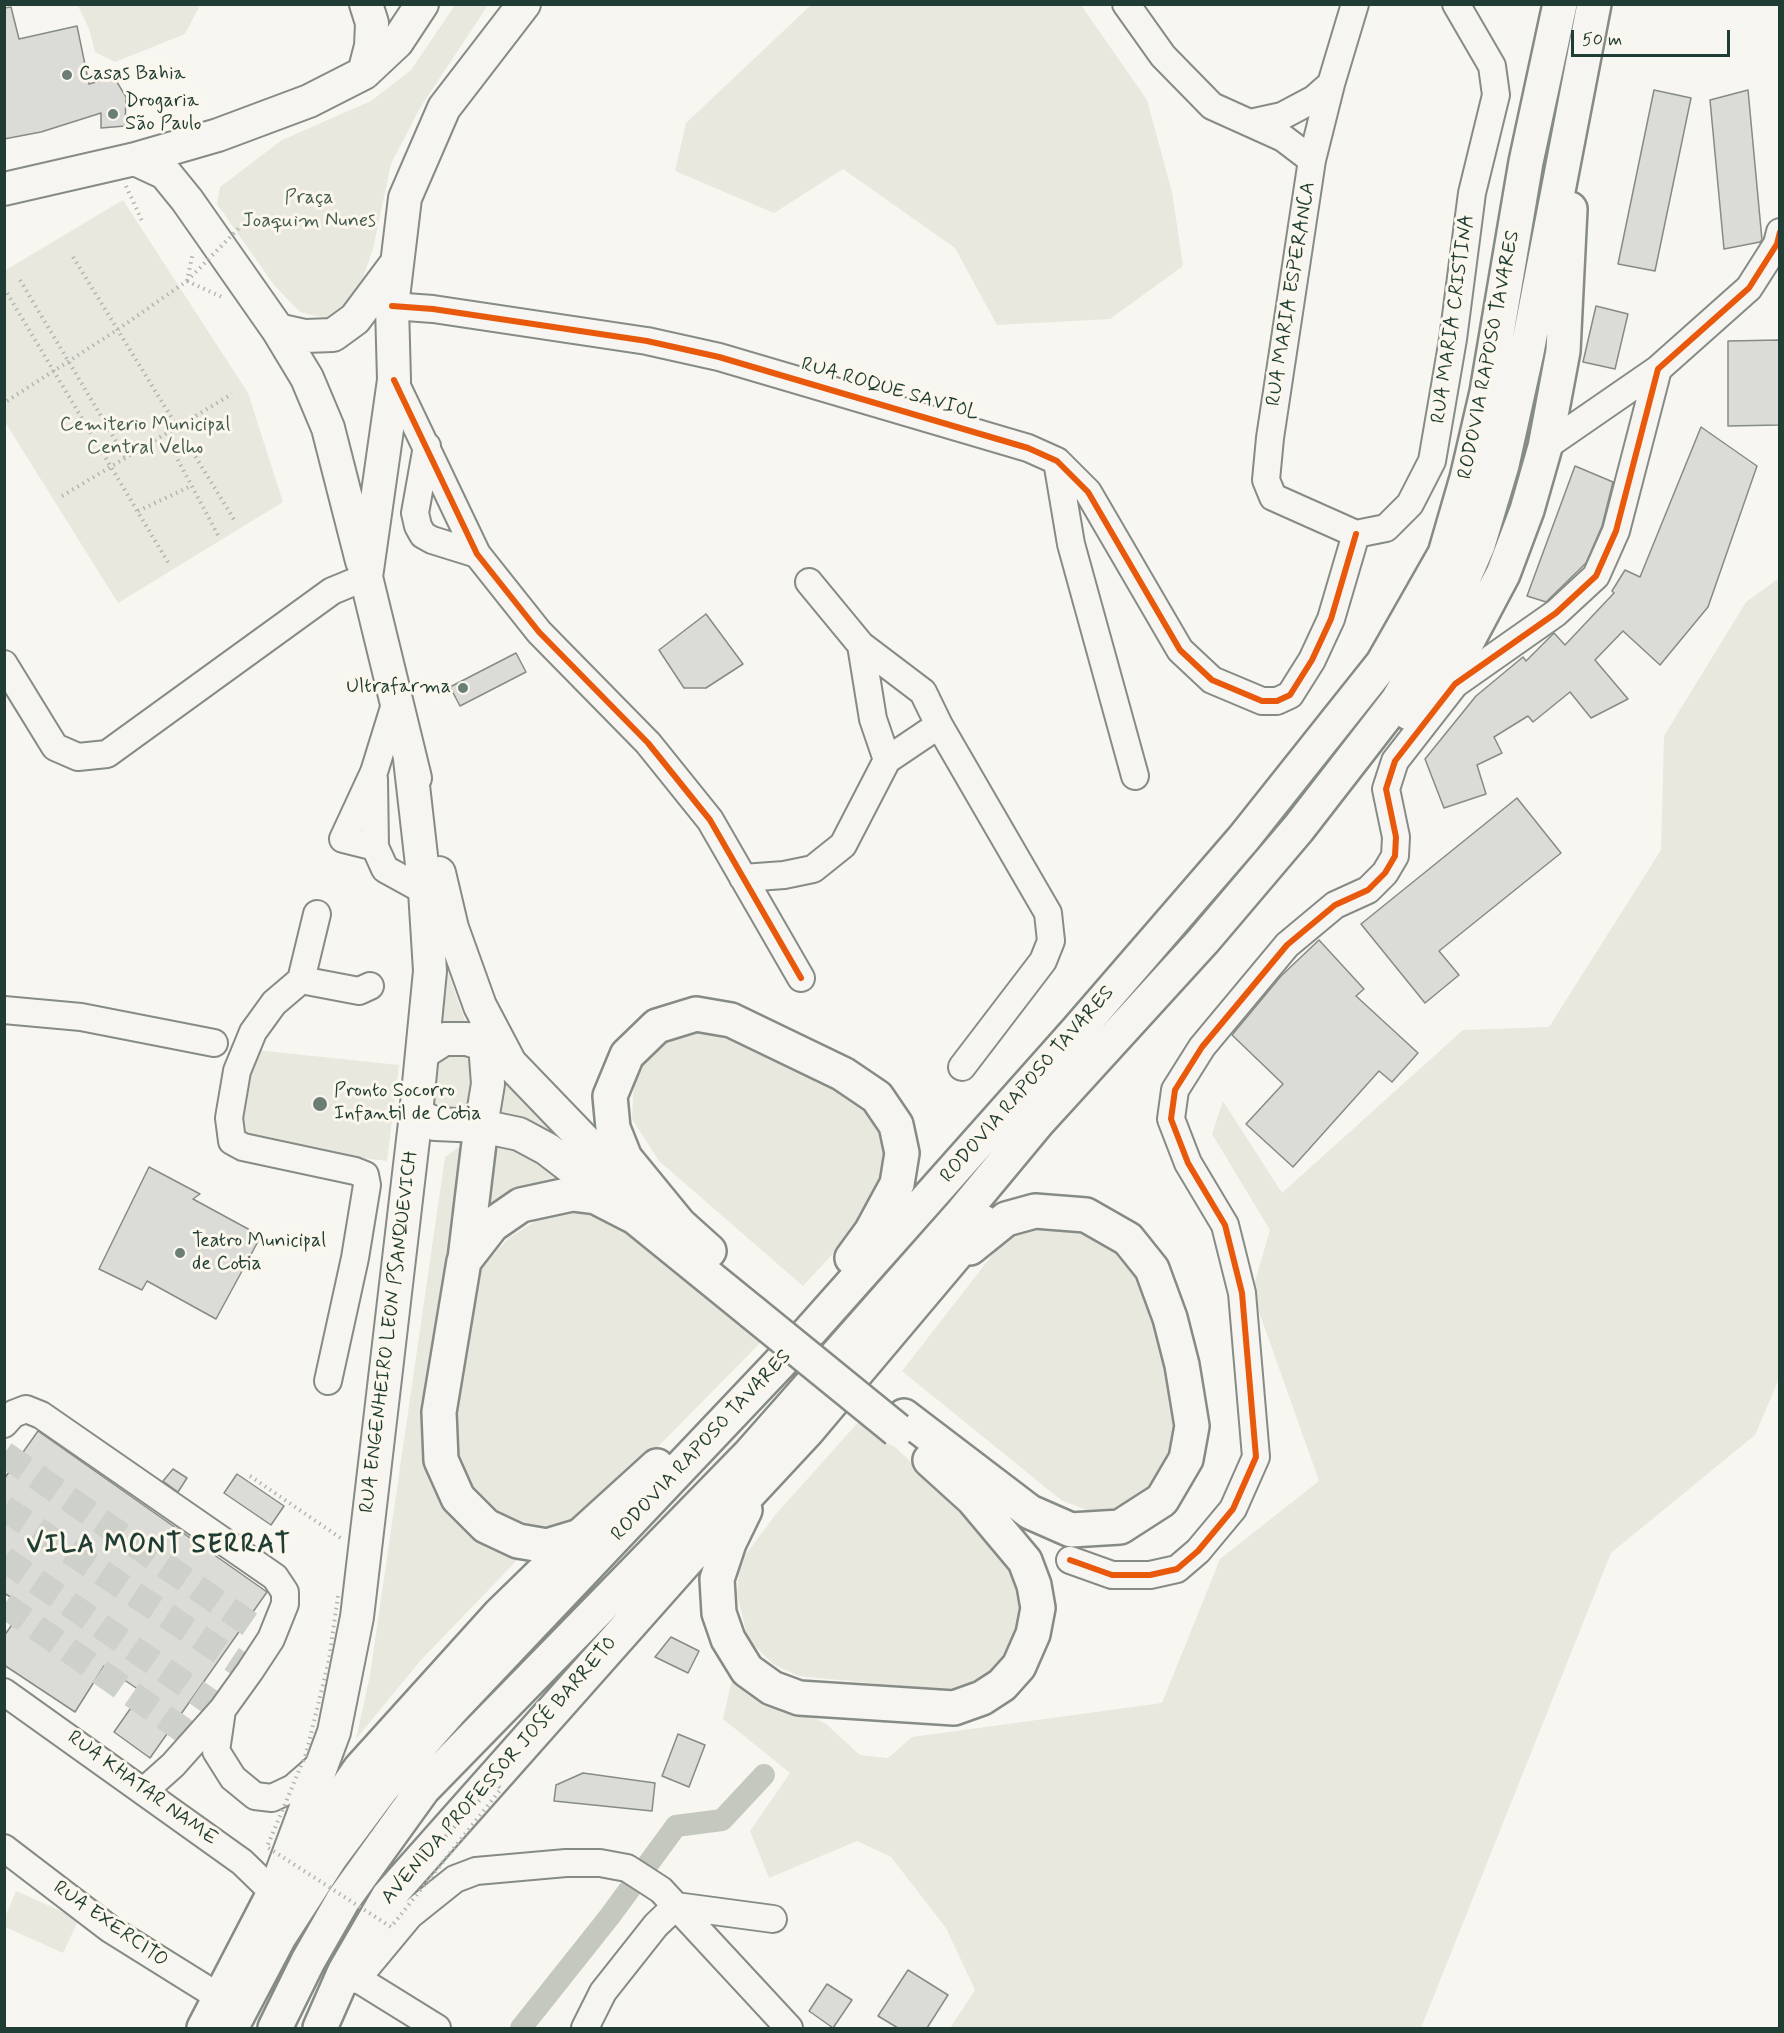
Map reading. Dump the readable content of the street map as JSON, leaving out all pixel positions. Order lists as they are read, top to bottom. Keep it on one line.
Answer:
{"streets":{"highway":["RODOVIA RAPOSO TAVARES","AVENIDA PROFESSOR JOSÉ BARRETO"],"main road":["RUA ENGENHEIRO LEON PSANQUEVICH"],"street":["RUA MARIA ESPERANCA","RUA MARIA CRISTINA","RUA ROQUE SAVIOL","RUA KHATAR NAME","RUA EXERCITO"]},"crossings":[["RUA MARIA ESPERANCA","RUA MARIA CRISTINA"],["RUA MARIA ESPERANCA","RUA ROQUE SAVIOL"],["RUA MARIA CRISTINA","RUA ROQUE SAVIOL"],["RUA ROQUE SAVIOL","RUA ENGENHEIRO LEON PSANQUEVICH"],["RUA ENGENHEIRO LEON PSANQUEVICH","RUA KHATAR NAME"]],"districts":["VILA MONT SERRAT"],"parks":["Praça Joaquim Nunes","Cemiterio Municipal Central Velho"],"places":["Casas Bahia","Drogaria São Paulo","Ultrafarma","Pronto Socorro Infantil de Cotia","Teatro Municipal de Cotia"],"scale_bar":"50 m"}
